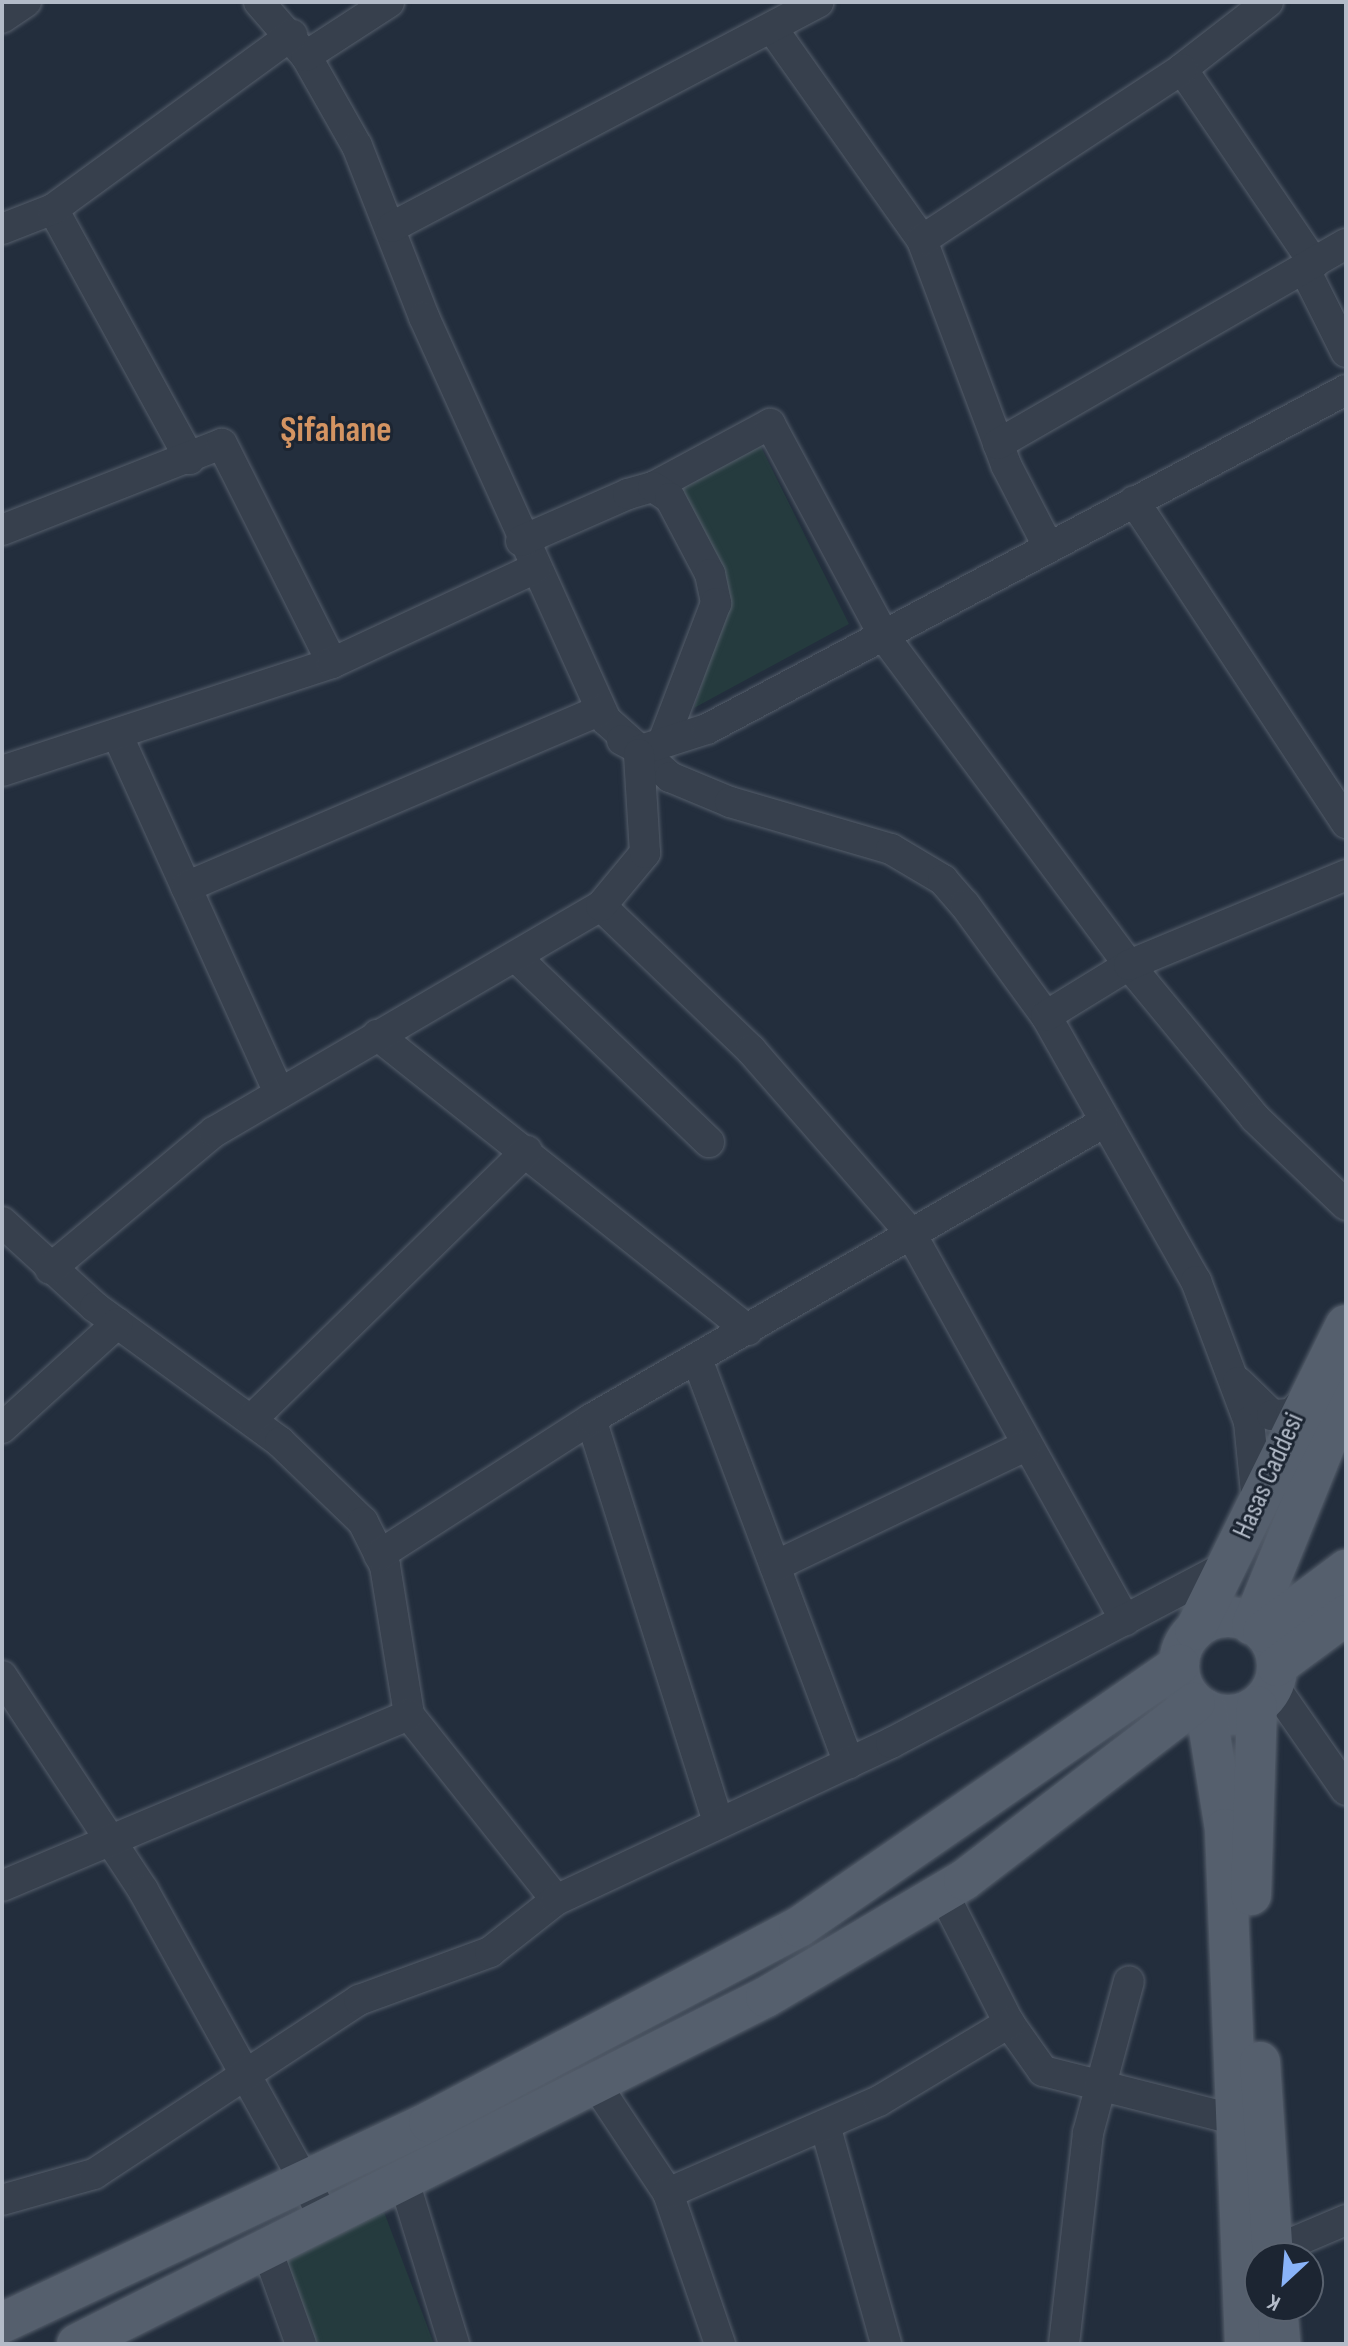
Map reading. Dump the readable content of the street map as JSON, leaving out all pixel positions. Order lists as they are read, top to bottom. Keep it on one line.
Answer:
{"streets":{"main road":["Hasas Caddesi"]},"districts":["Şifahane"],"north":"bottom left"}
